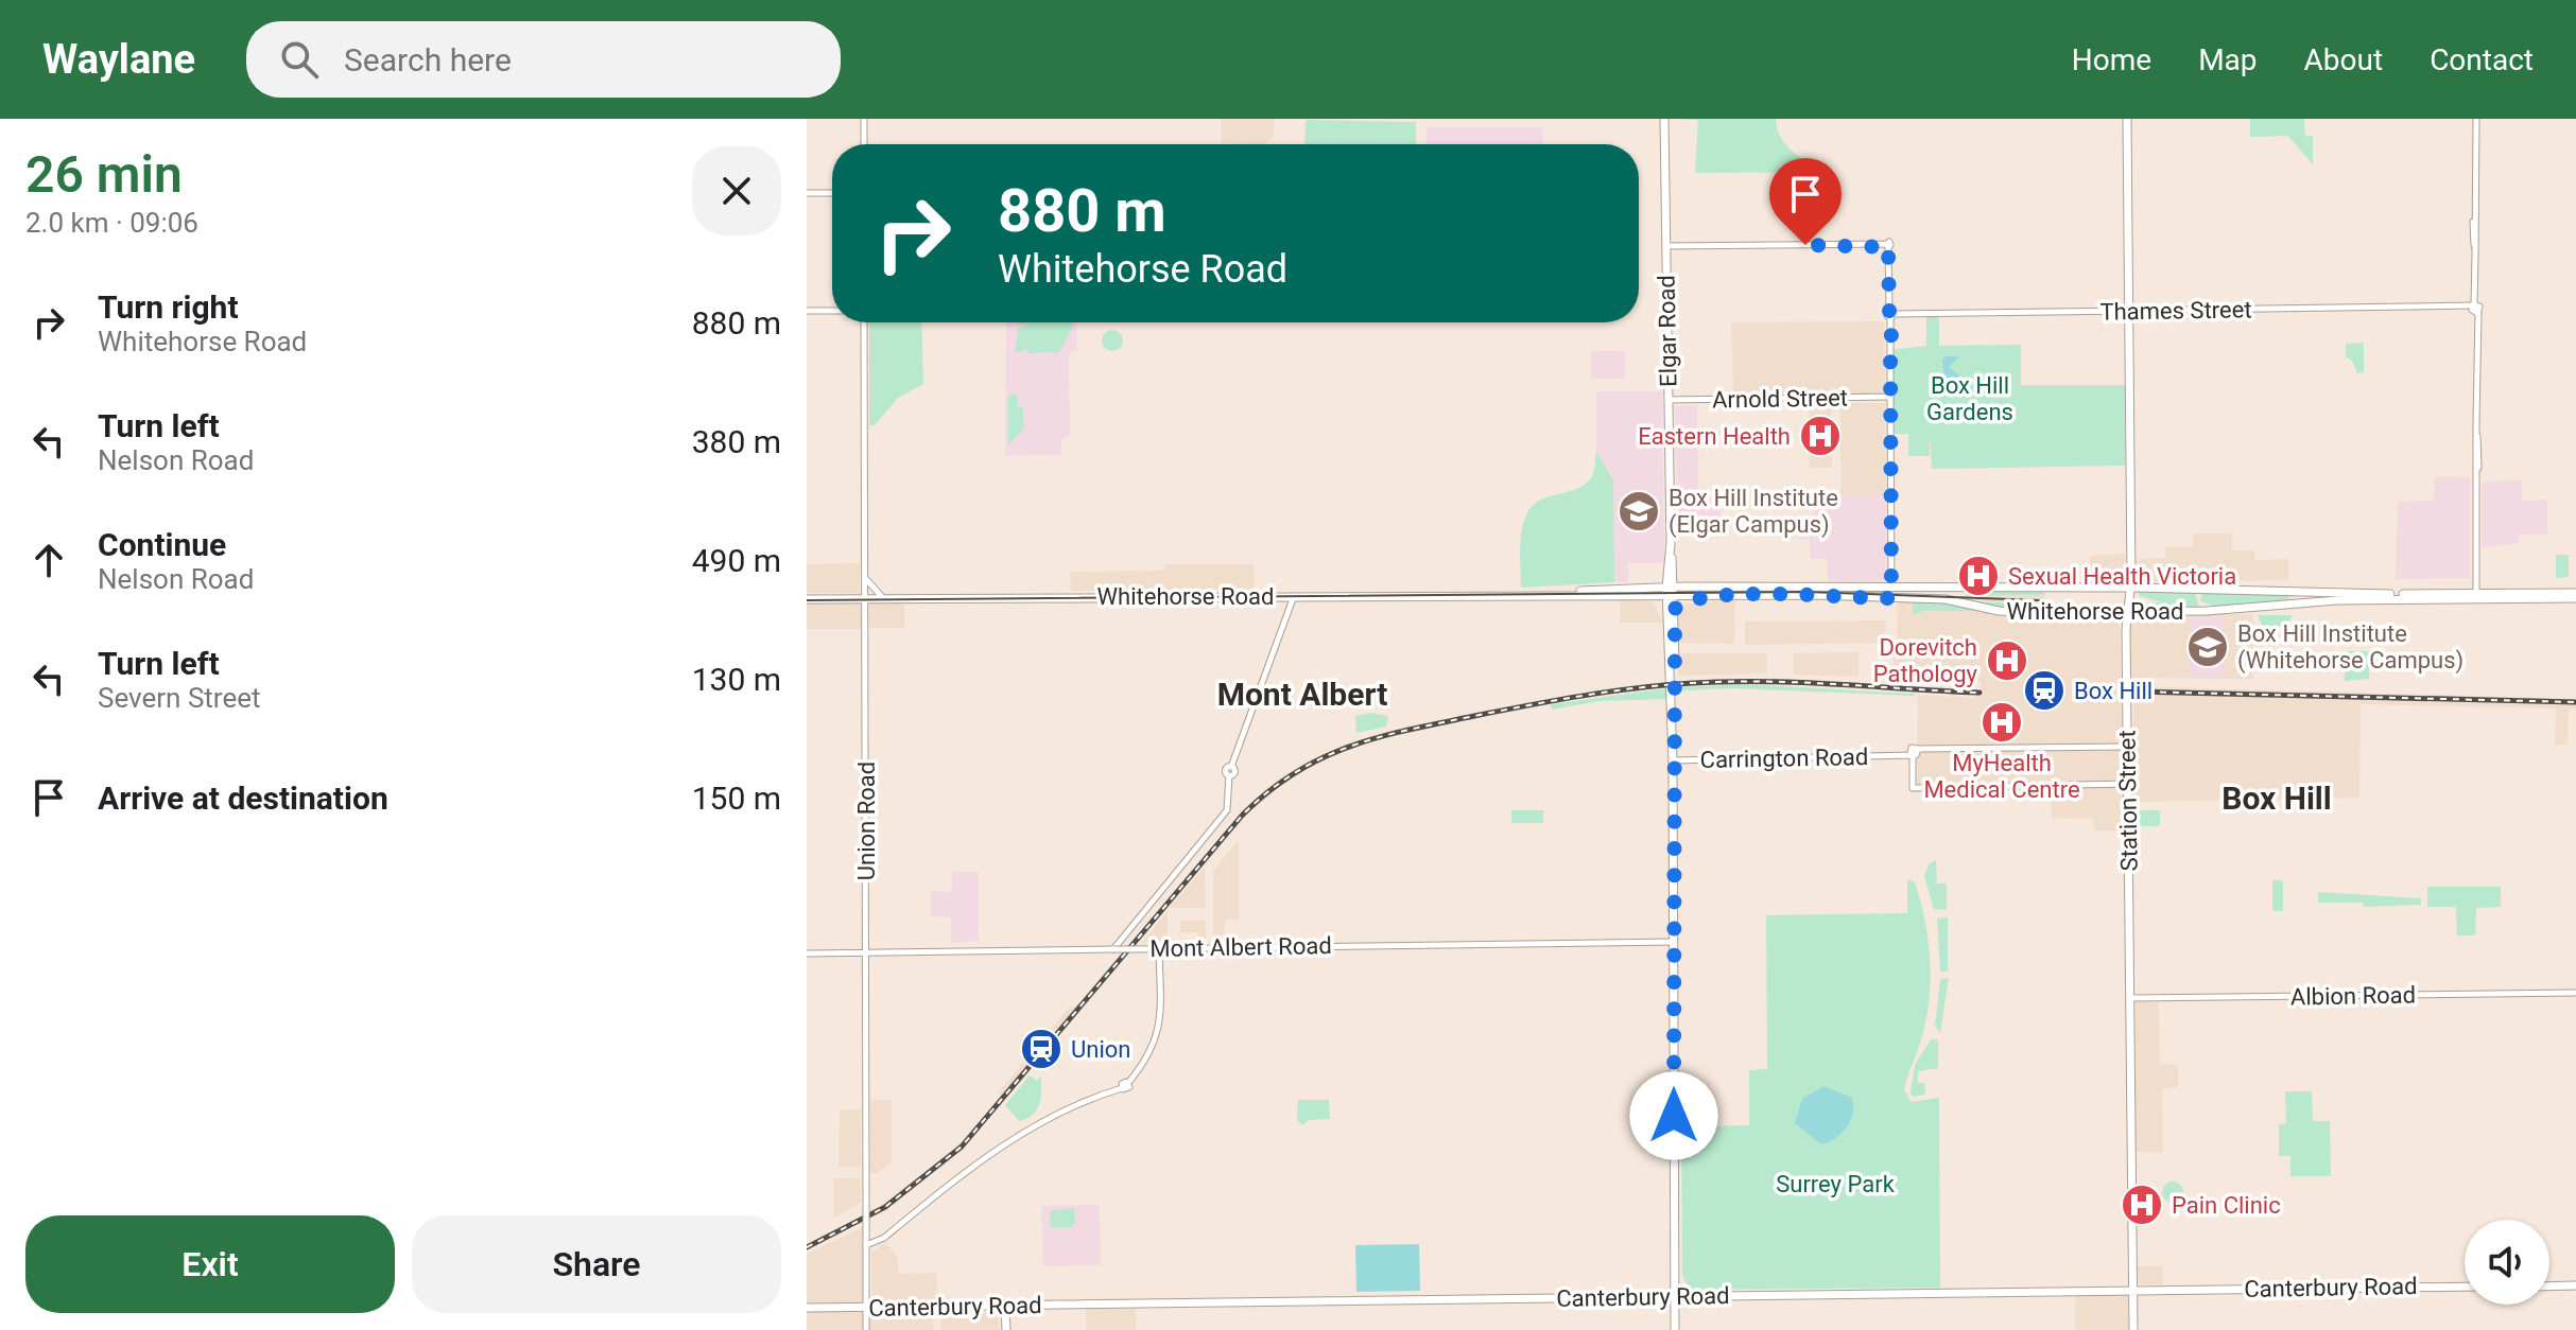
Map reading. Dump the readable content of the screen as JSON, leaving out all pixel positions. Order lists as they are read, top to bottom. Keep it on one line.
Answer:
{"streets":{"main road":["Thames Street","Elgar Road","Arnold Street","Whitehorse Road","Carrington Road","Station Street","Union Road","Mont Albert Road","Albion Road","Canterbury Road"]},"crossings":[["Thames Street","Station Street"],["Elgar Road","Arnold Street"],["Elgar Road","Whitehorse Road"],["Elgar Road","Carrington Road"],["Elgar Road","Mont Albert Road"],["Elgar Road","Canterbury Road"],["Whitehorse Road","Station Street"],["Whitehorse Road","Union Road"],["Carrington Road","Station Street"],["Station Street","Albion Road"],["Station Street","Canterbury Road"],["Union Road","Mont Albert Road"],["Union Road","Canterbury Road"]],"districts":["Mont Albert","Box Hill"],"parks":["Box Hill Gardens","Surrey Park"],"places":{"hospital":["Eastern Health","Sexual Health Victoria","Dorevitch Pathology","MyHealth Medical Centre","Pain Clinic"],"school or university":["Box Hill Institute (Elgar Campus)","Box Hill Institute (Whitehorse Campus)"],"station":["Box Hill","Union"]},"page":{"header":"Waylane","search":"Search here","nav":["Home","Map","About","Contact"],"heading":["26 min","2.0 km · 09:06"],"turn":["880 m","Whitehorse Road"],"list":[{"name":"Turn right","note":"Whitehorse Road","value":"880 m"},{"name":"Turn left","note":"Nelson Road","value":"380 m"},{"name":"Continue","note":"Nelson Road","value":"490 m"},{"name":"Turn left","note":"Severn Street","value":"130 m"},{"name":"Arrive at destination","value":"150 m"}],"buttons":["Exit","Share"]}}
